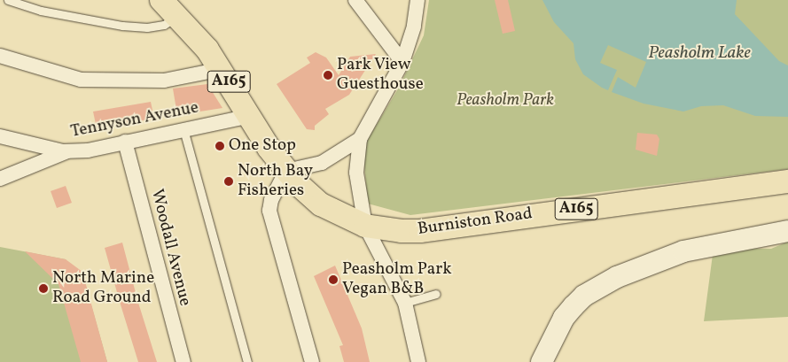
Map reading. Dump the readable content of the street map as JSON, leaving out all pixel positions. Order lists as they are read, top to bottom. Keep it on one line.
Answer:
{"streets":{"main road":["A165","Burniston Road"],"street":["Tennyson Avenue","Woodall Avenue"]},"crossings":[["A165","Tennyson Avenue"],["A165","Burniston Road"],["Tennyson Avenue","Woodall Avenue"]],"water":["Peasholm Lake"],"parks":["Peasholm Park"],"places":["Park View Guesthouse","One Stop","North Bay Fisheries","Peasholm Park Vegan B&B","North Marine Road Ground"]}
